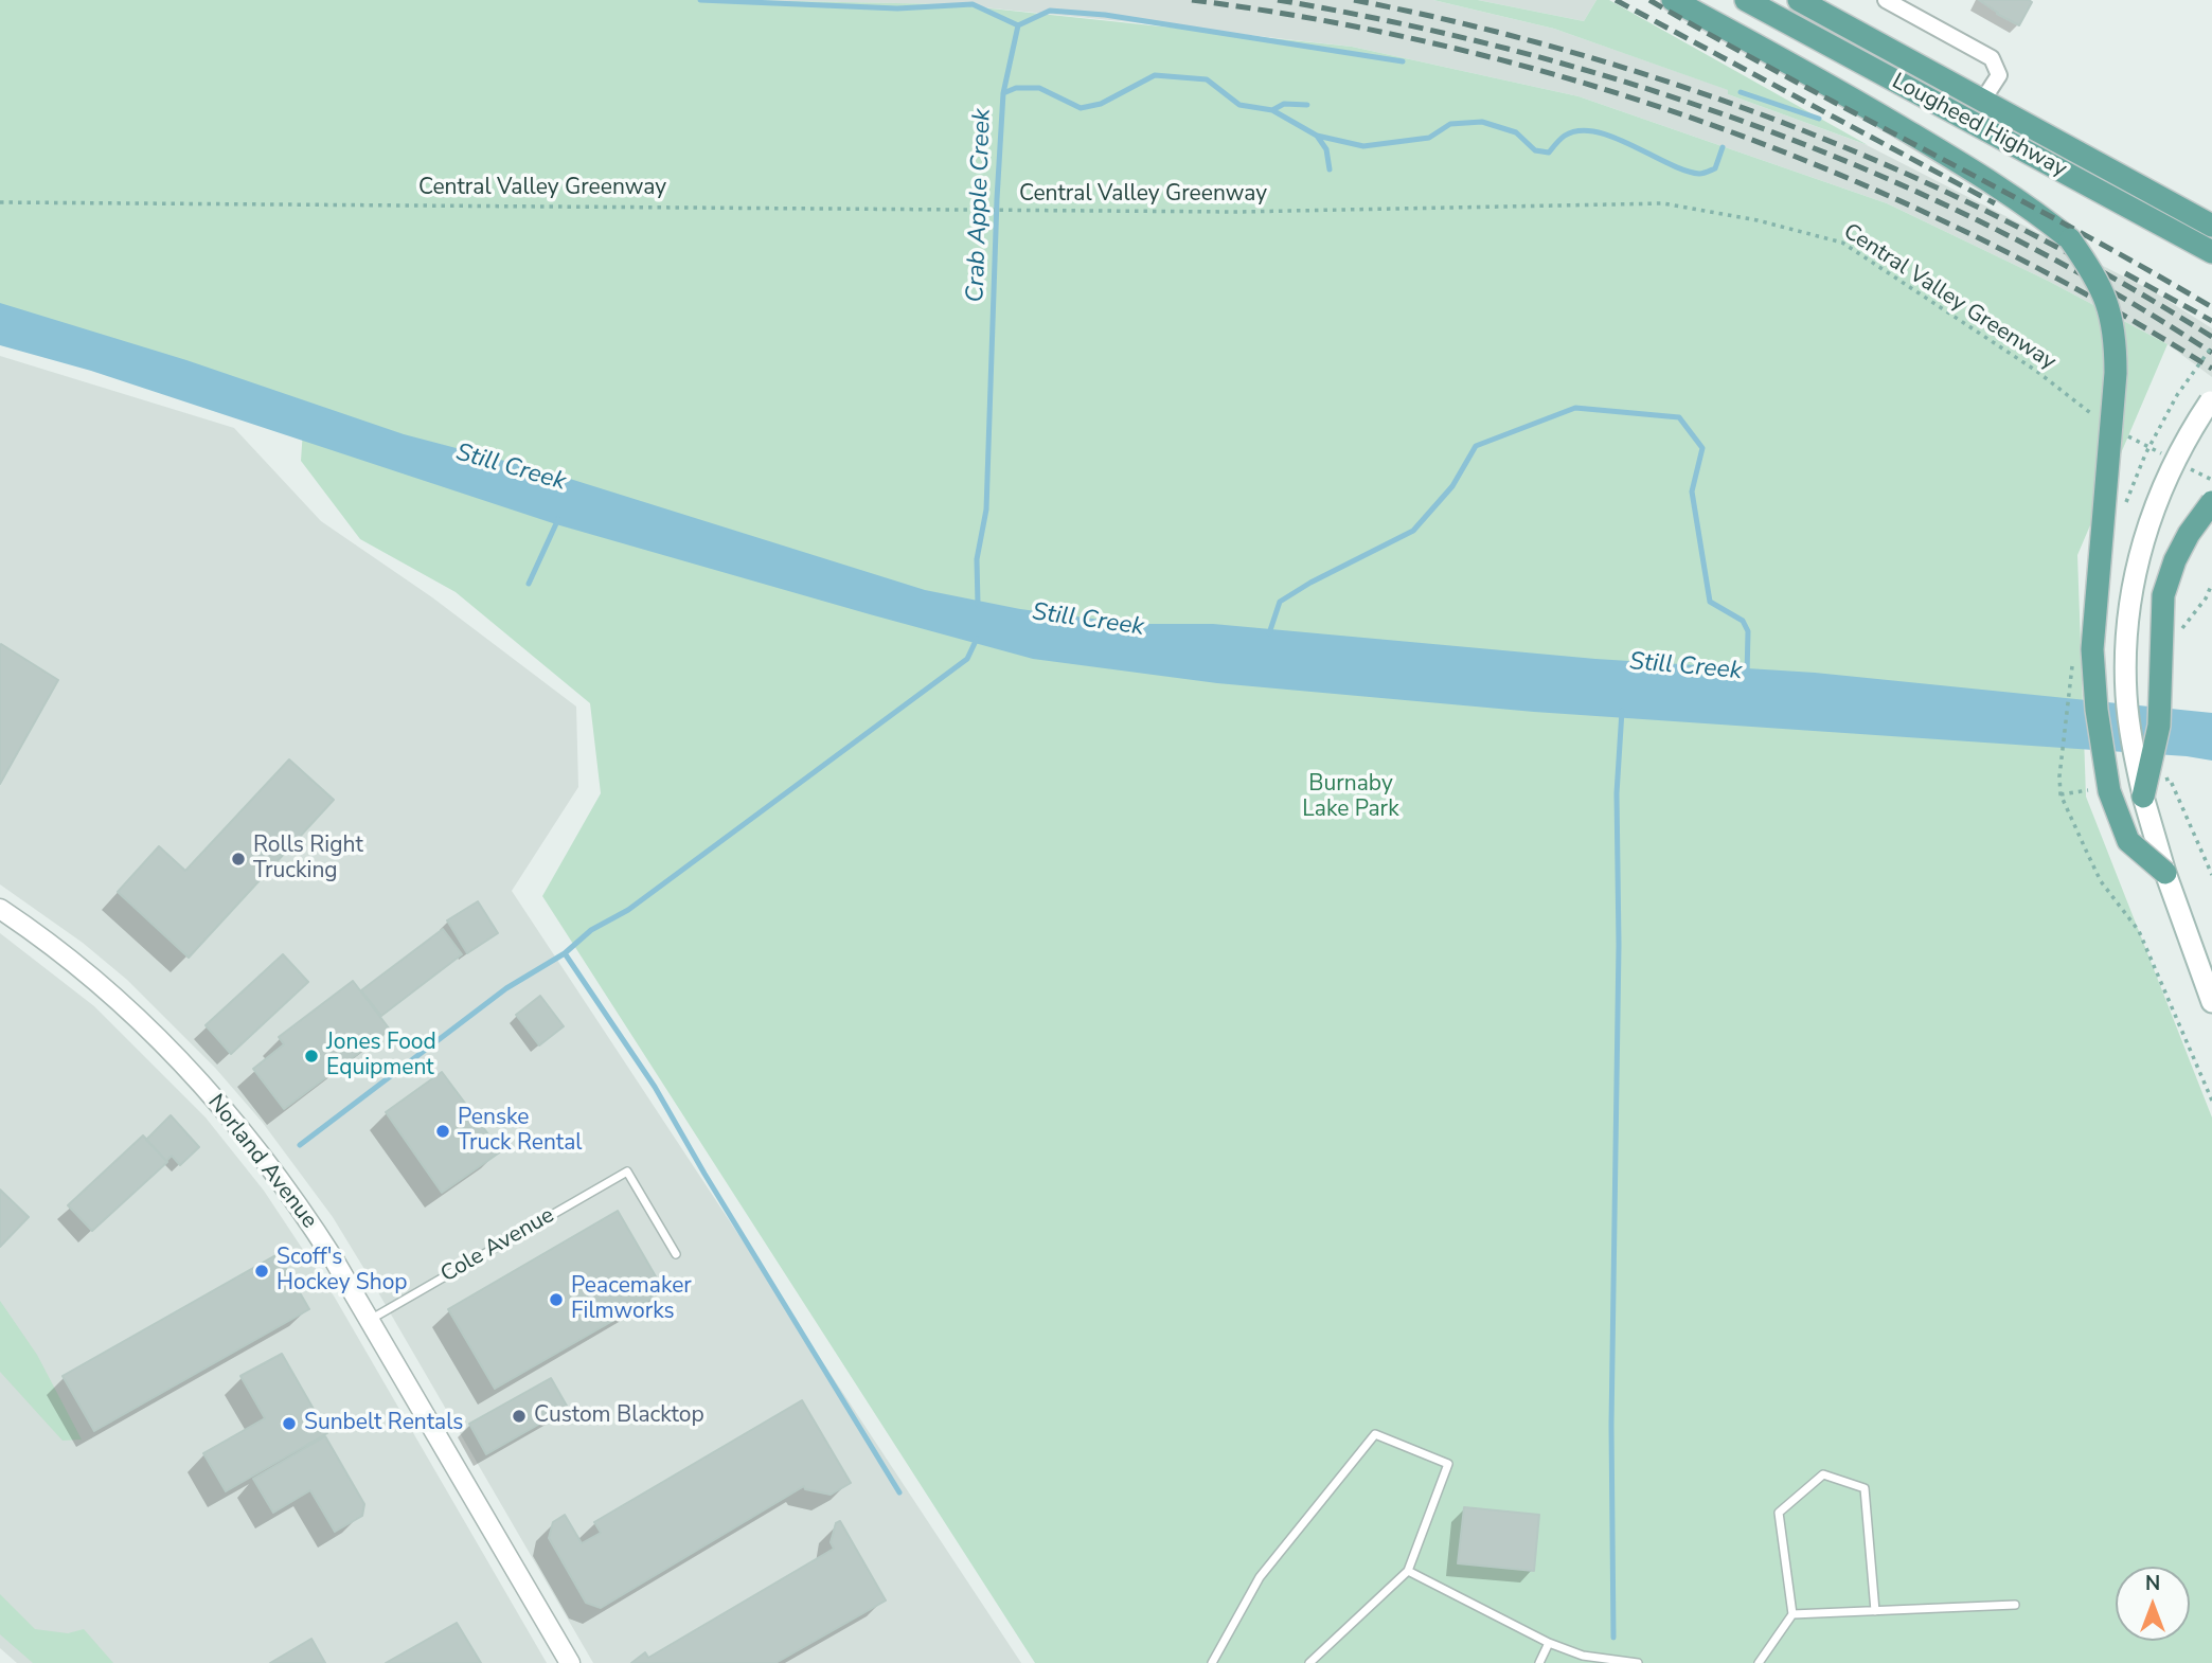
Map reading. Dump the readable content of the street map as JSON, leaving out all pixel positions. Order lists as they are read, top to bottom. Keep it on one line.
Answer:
{"streets":{"main road":["Lougheed Highway"],"street":["Norland Avenue"],"lane":["Cole Avenue"],"path":["Central Valley Greenway"]},"crossings":[["Norland Avenue","Cole Avenue"]],"water":["Crab Apple Creek","Still Creek"],"parks":["Burnaby Lake Park"],"places":["Rolls Right Trucking","Jones Food Equipment","Penske Truck Rental","Scoff's Hockey Shop","Peacemaker Filmworks","Custom Blacktop","Sunbelt Rentals"],"north":"top"}
